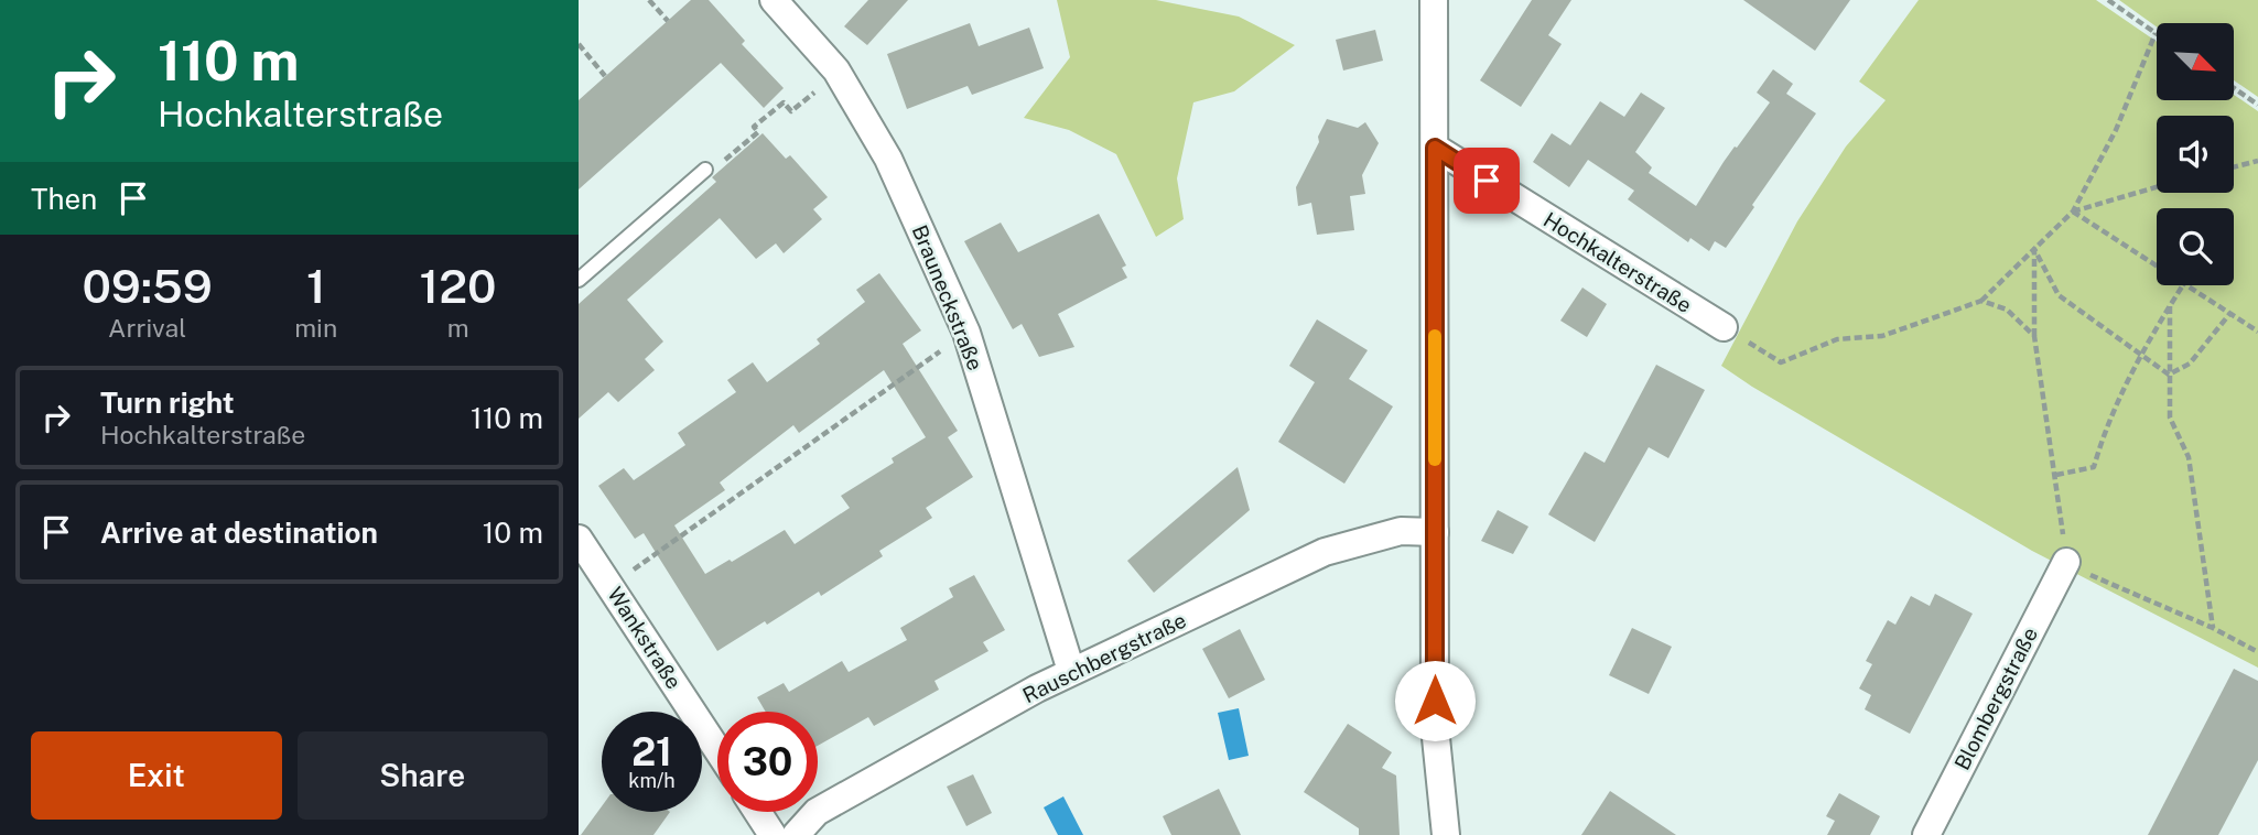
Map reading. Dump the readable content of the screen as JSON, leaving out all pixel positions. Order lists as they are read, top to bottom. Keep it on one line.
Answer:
{"streets":{"street":["Hochkalterstraße","Brauneckstraße","Wankstraße","Rauschbergstraße","Blombergstraße"]},"crossings":[["Brauneckstraße","Rauschbergstraße"]],"north":"bottom right","page":{"turn":["110 m","Hochkalterstraße"],"then":"Then","eta":["09:59","Arrival","1","min","120","m"],"list":[{"name":"Turn right","note":"Hochkalterstraße","value":"110 m"},{"name":"Arrive at destination","value":"10 m"}],"speed":"21 km/h","limit":"30","buttons":["Exit","Share"]}}
